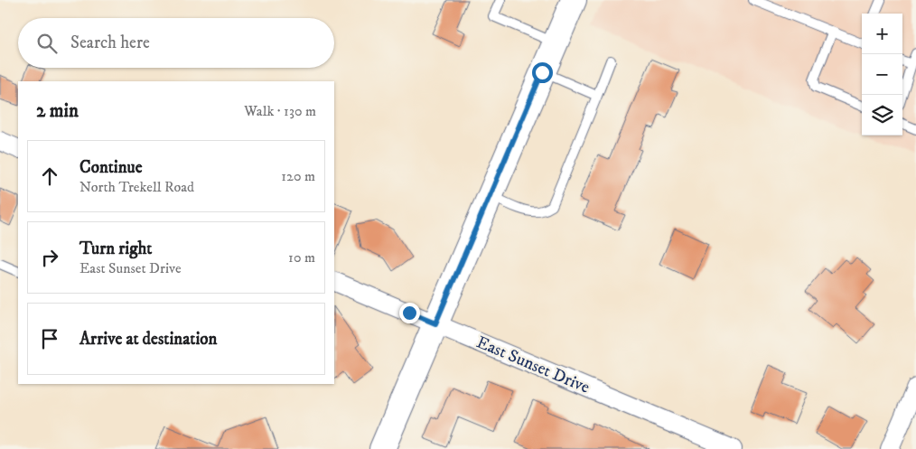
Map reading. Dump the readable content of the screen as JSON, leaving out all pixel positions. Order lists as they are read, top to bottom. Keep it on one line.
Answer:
{"streets":{"street":["East Sunset Drive"]},"page":{"map_buttons":["+","−"],"search":"Search here","heading":["2 min","Walk · 130 m"],"list":[["Continue","North Trekell Road","120 m"],["Turn right","East Sunset Drive","10 m"],"Arrive at destination"]}}
